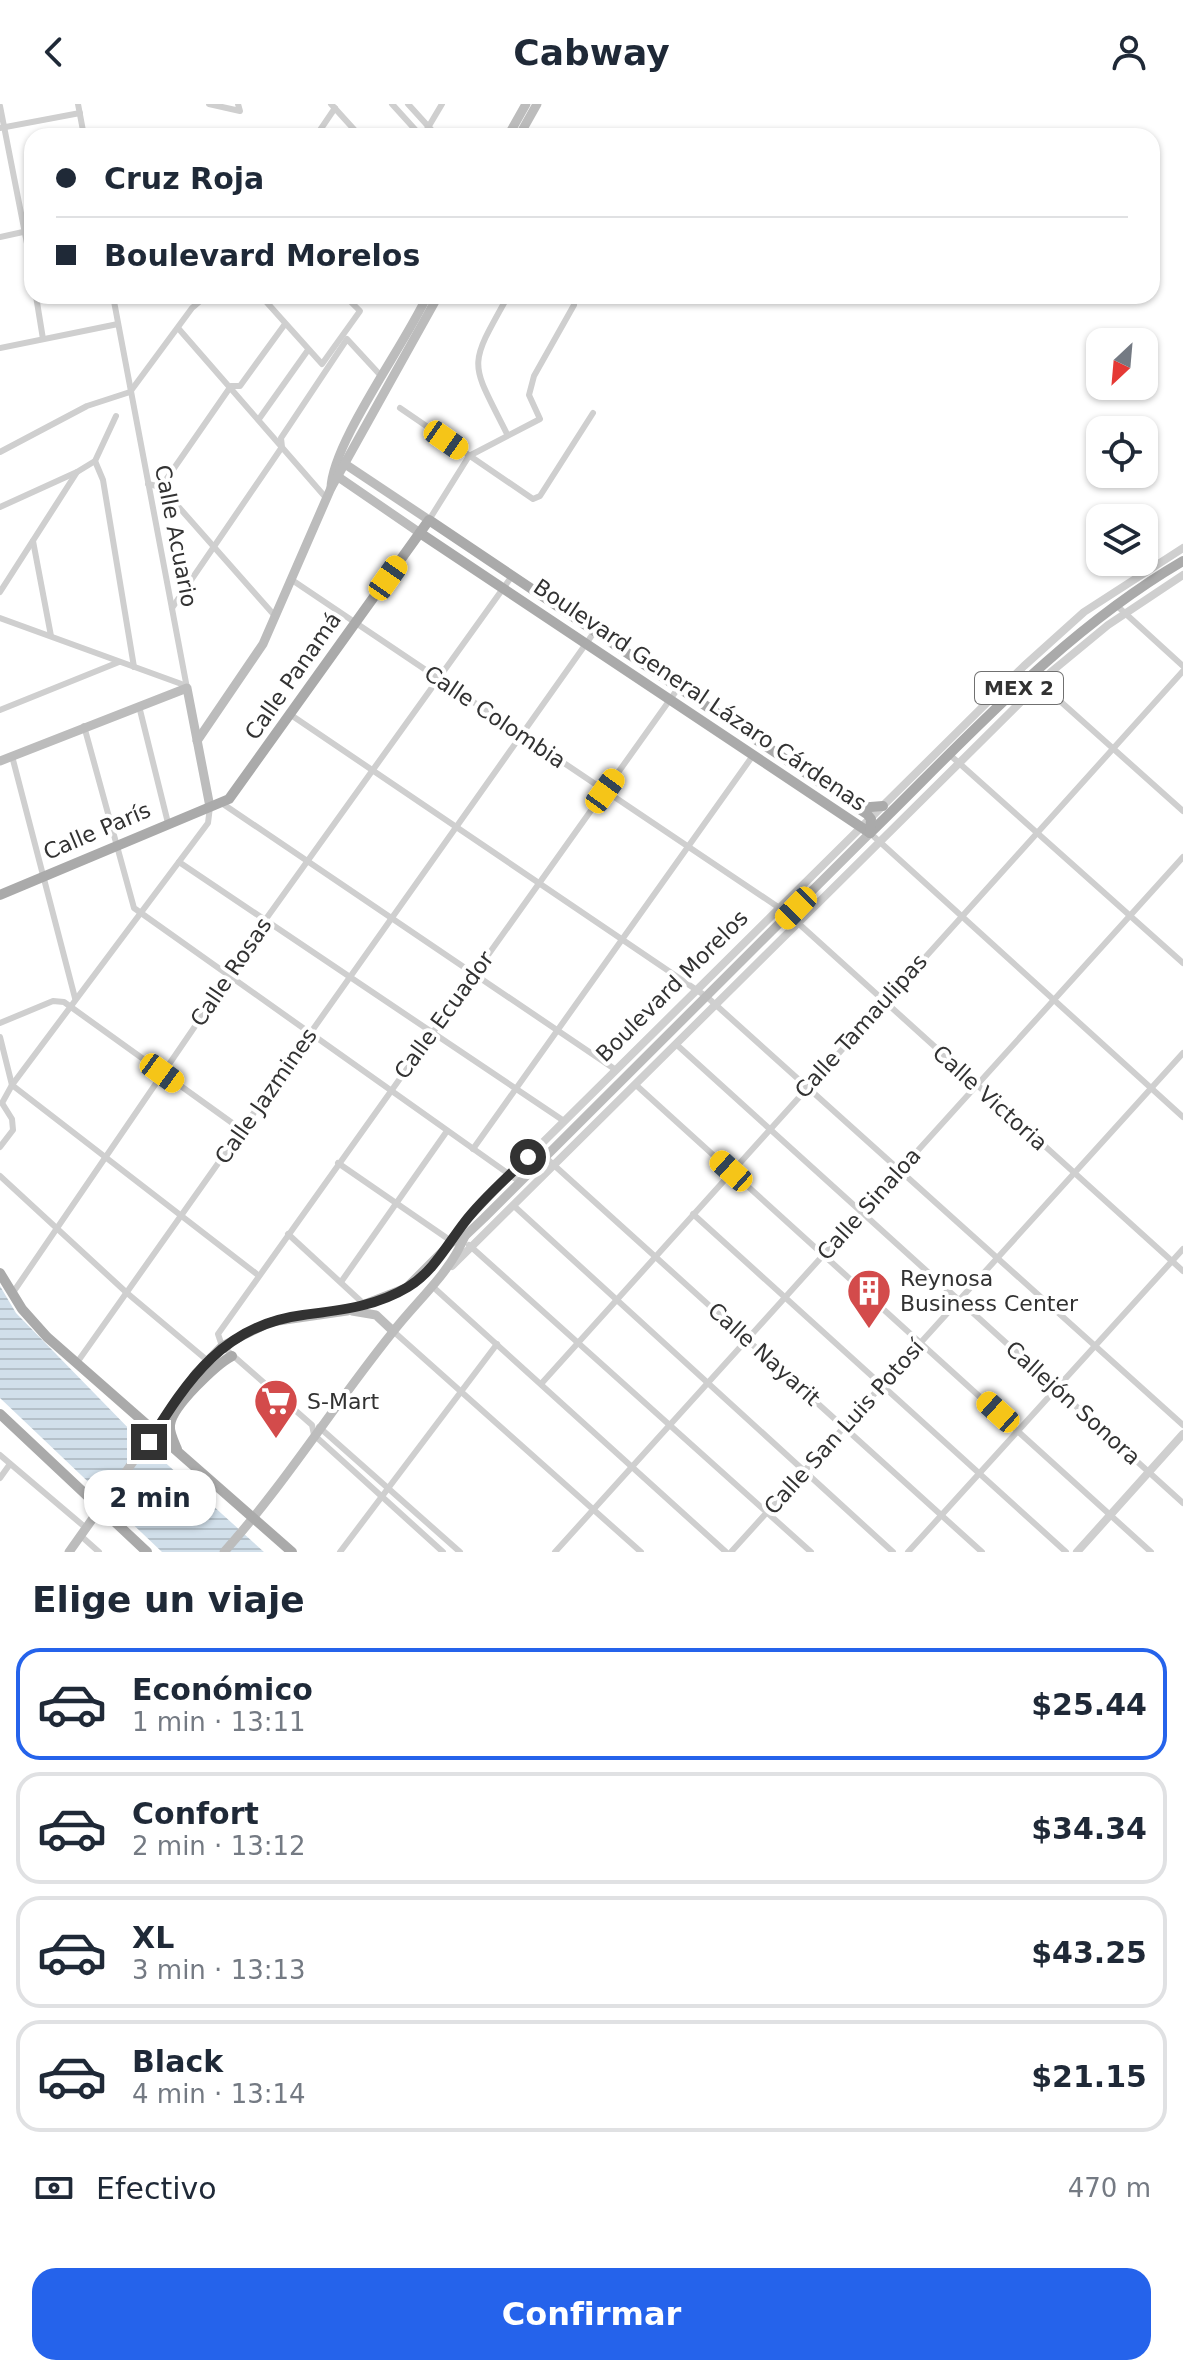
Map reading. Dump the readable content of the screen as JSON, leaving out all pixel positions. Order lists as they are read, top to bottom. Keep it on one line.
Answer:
{"streets":{"main road":["Calle Acuario","Calle Panamá","MEX 2","Boulevard General Lázaro Cárdenas","Calle París","Boulevard Morelos"],"street":["Calle Colombia","Calle Rosas","Calle Ecuador","Calle Tamaulipas","Calle Jazmines","Calle Victoria","Calle Sinaloa","Calle Nayarit","Callejón Sonora","Calle San Luis Potosí"]},"crossings":[["Calle Acuario","Calle París"],["Calle Panamá","Boulevard General Lázaro Cárdenas"],["Calle Panamá","Calle Colombia"],["Boulevard General Lázaro Cárdenas","Calle Rosas"],["Boulevard General Lázaro Cárdenas","Boulevard Morelos"],["Boulevard General Lázaro Cárdenas","Calle Ecuador"],["Boulevard General Lázaro Cárdenas","Calle Jazmines"],["Calle Colombia","Calle Rosas"],["Calle Colombia","Boulevard Morelos"],["Calle Colombia","Calle Ecuador"],["Calle Colombia","Calle Jazmines"],["Boulevard Morelos","Calle Ecuador"],["Boulevard Morelos","Calle Victoria"],["Boulevard Morelos","Calle Nayarit"],["Boulevard Morelos","Callejón Sonora"],["Calle Tamaulipas","Calle Victoria"],["Calle Tamaulipas","Calle Nayarit"],["Calle Tamaulipas","Callejón Sonora"],["Calle Victoria","Calle Sinaloa"],["Calle Victoria","Calle San Luis Potosí"],["Calle Sinaloa","Calle Nayarit"],["Calle Sinaloa","Callejón Sonora"],["Calle Nayarit","Calle San Luis Potosí"],["Callejón Sonora","Calle San Luis Potosí"]],"places":{"building":["Reynosa Business Center"],"supermarket":["S-Mart"]},"north":"bottom left","page":{"header":"Cabway","banner":["Cruz Roja","Boulevard Morelos"],"bubble":"2 min","heading":"Elige un viaje","list":[{"name":"Económico","note":"1 min · 13:11","value":"$25.44"},{"name":"Confort","note":"2 min · 13:12","value":"$34.34"},{"name":"XL","note":"3 min · 13:13","value":"$43.25"},{"name":"Black","note":"4 min · 13:14","value":"$21.15"}],"pay":["Efectivo","470 m"],"buttons":"Confirmar"}}
